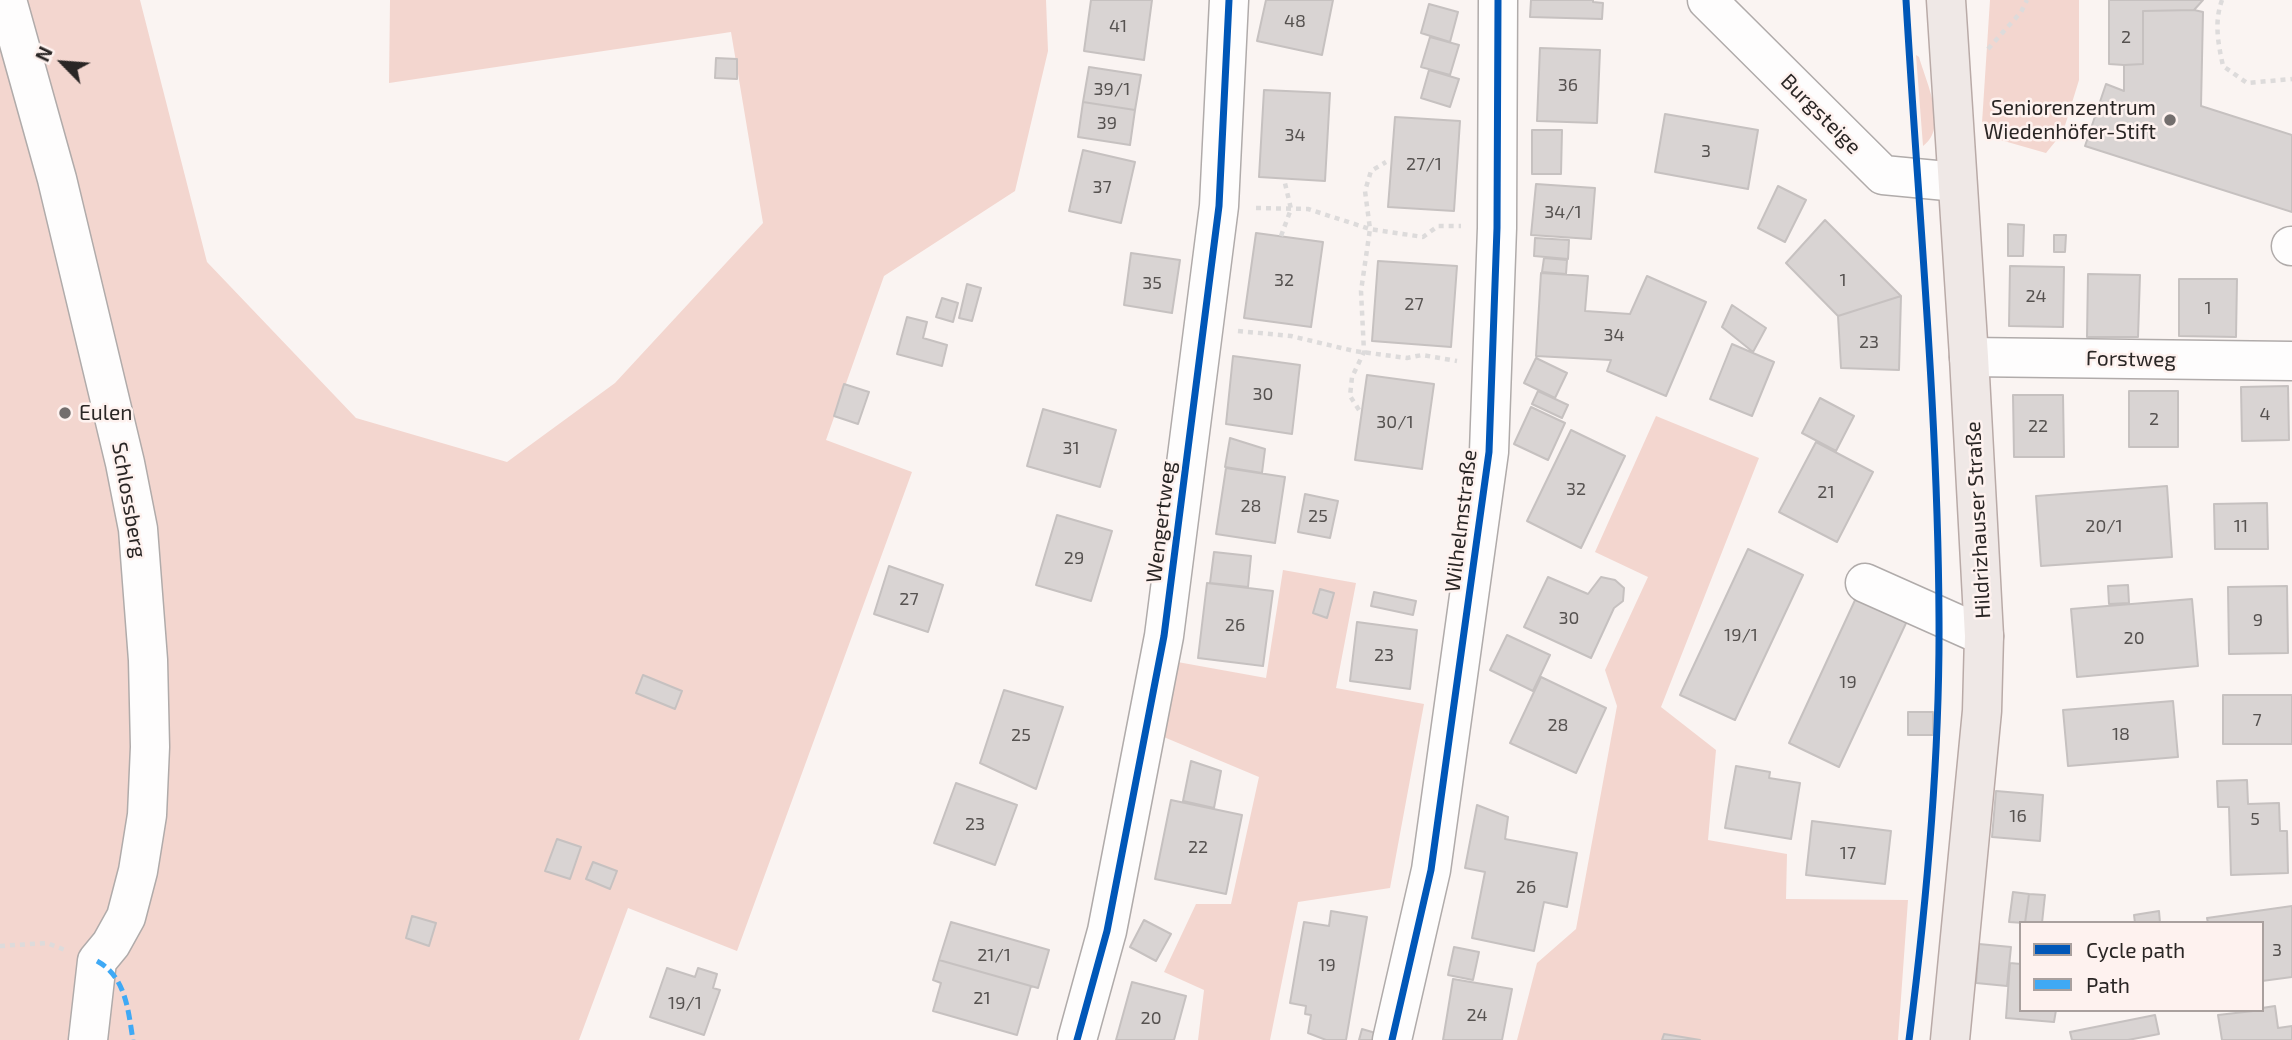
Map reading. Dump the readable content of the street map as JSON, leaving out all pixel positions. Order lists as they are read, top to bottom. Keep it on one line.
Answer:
{"streets":{"main road":["Hildrizhauser Straße"],"street":["Burgsteige","Forstweg","Schlossberg","Wilhelmstraße","Wengertweg"]},"crossings":[["Burgsteige","Hildrizhauser Straße"],["Forstweg","Hildrizhauser Straße"]],"places":["Seniorenzentrum Wiedenhöfer-Stift","Eulen"],"house_numbers":["48","41","2","36","39/1","39","34","3","27/1","37","34/1","32","1","35","24","27","1","34","23","30","4","2","30/1","22","31","32","21","28","25","20/1","11","29","27","30","9","26","19/1","20","23","19","7","28","18","25","16","5","23","22","17","26","3","21/1","19","21","19/1","24","20"],"legend":["Cycle path","Path"],"north":"top left"}
